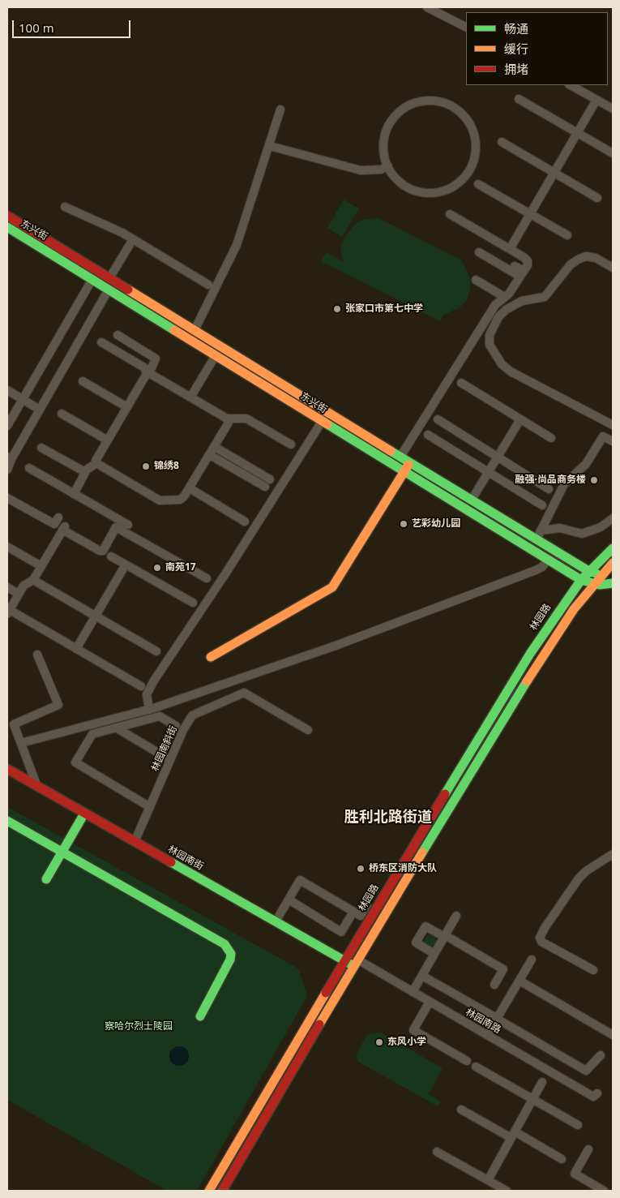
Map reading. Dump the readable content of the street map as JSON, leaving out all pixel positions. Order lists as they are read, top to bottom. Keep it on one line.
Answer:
{"streets":{"main road":["东兴街","林园路","林园南街"],"street":["林园南斜街","林园南路"]},"crossings":[["东兴街","林园路"],["林园路","林园南街"],["林园南斜街","林园南街"],["林园南街","林园南路"]],"districts":["胜利北路街道"],"parks":["察哈尔烈士陵园"],"places":["张家口市第七中学","锦绣8","融强·尚品商务楼","艺彩幼儿园","南苑17","桥东区消防大队","东风小学"],"legend":["畅通","缓行","拥堵"],"scale_bar":"100 m"}
